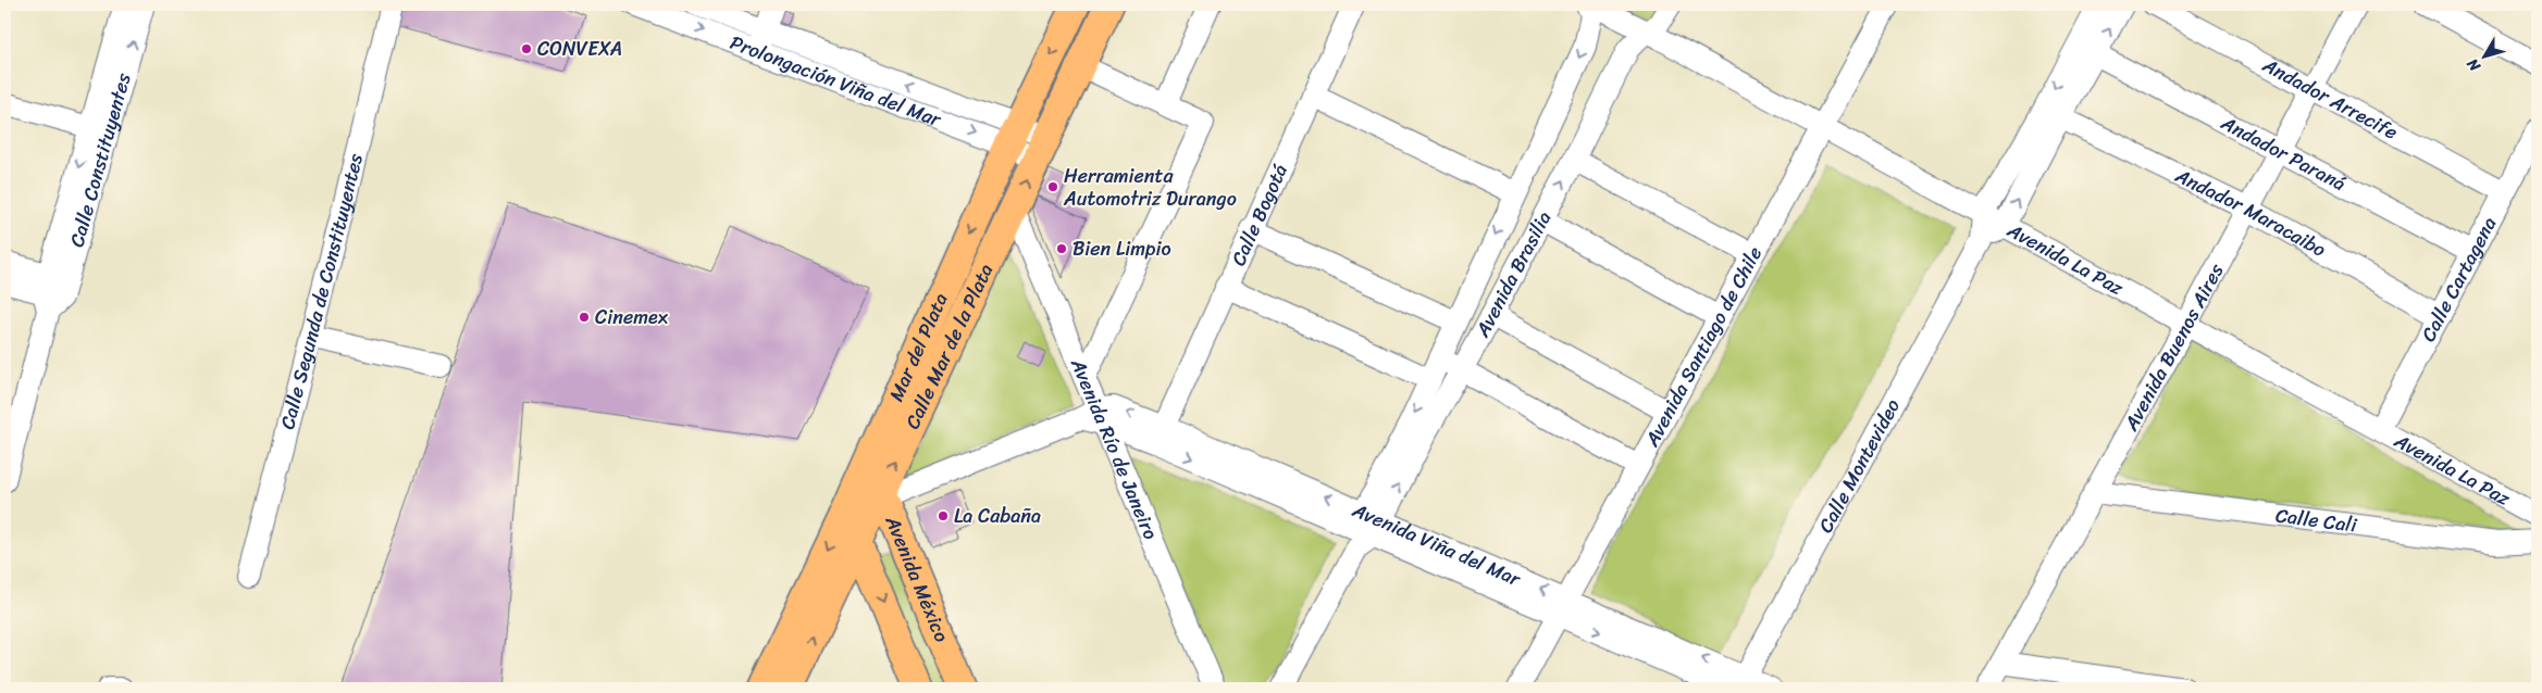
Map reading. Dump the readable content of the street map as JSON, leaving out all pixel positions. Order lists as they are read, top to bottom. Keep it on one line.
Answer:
{"streets":{"main road":["Mar del Plata","Calle Mar de la Plata","Avenida México"],"street":["Prolongación Viña del Mar","Andador Arrecife","Andador Paraná","Calle Constituyentes","Andador Maracaibo","Calle Bogotá","Avenida La Paz","Avenida Brasilia","Calle Cartagena","Calle Segunda de Constituyentes","Avenida Santiago de Chile","Avenida Buenos Aires","Avenida Río de Janeiro","Calle Montevideo","Calle Cali","Avenida Viña del Mar"]},"crossings":[["Prolongación Viña del Mar","Mar del Plata"],["Prolongación Viña del Mar","Calle Mar de la Plata"],["Andador Arrecife","Calle Cartagena"],["Andador Arrecife","Avenida Buenos Aires"],["Andador Paraná","Calle Cartagena"],["Andador Paraná","Avenida Buenos Aires"],["Andador Paraná","Calle Montevideo"],["Andador Maracaibo","Calle Cartagena"],["Andador Maracaibo","Avenida Buenos Aires"],["Andador Maracaibo","Calle Montevideo"],["Calle Bogotá","Avenida Viña del Mar"],["Avenida La Paz","Avenida Brasilia"],["Avenida La Paz","Calle Cartagena"],["Avenida La Paz","Avenida Santiago de Chile"],["Avenida La Paz","Avenida Buenos Aires"],["Avenida La Paz","Calle Montevideo"],["Avenida Brasilia","Avenida Viña del Mar"],["Mar del Plata","Calle Mar de la Plata"],["Mar del Plata","Avenida México"],["Calle Mar de la Plata","Avenida Río de Janeiro"],["Calle Mar de la Plata","Avenida México"],["Avenida Santiago de Chile","Avenida Viña del Mar"],["Avenida Buenos Aires","Calle Cali"],["Avenida Río de Janeiro","Avenida Viña del Mar"],["Calle Montevideo","Avenida Viña del Mar"]],"one_way":["Mar del Plata","Calle Mar de la Plata"],"places":["CONVEXA","Herramienta Automotriz Durango","Bien Limpio","Cinemex","La Cabaña"],"north":"bottom left"}
